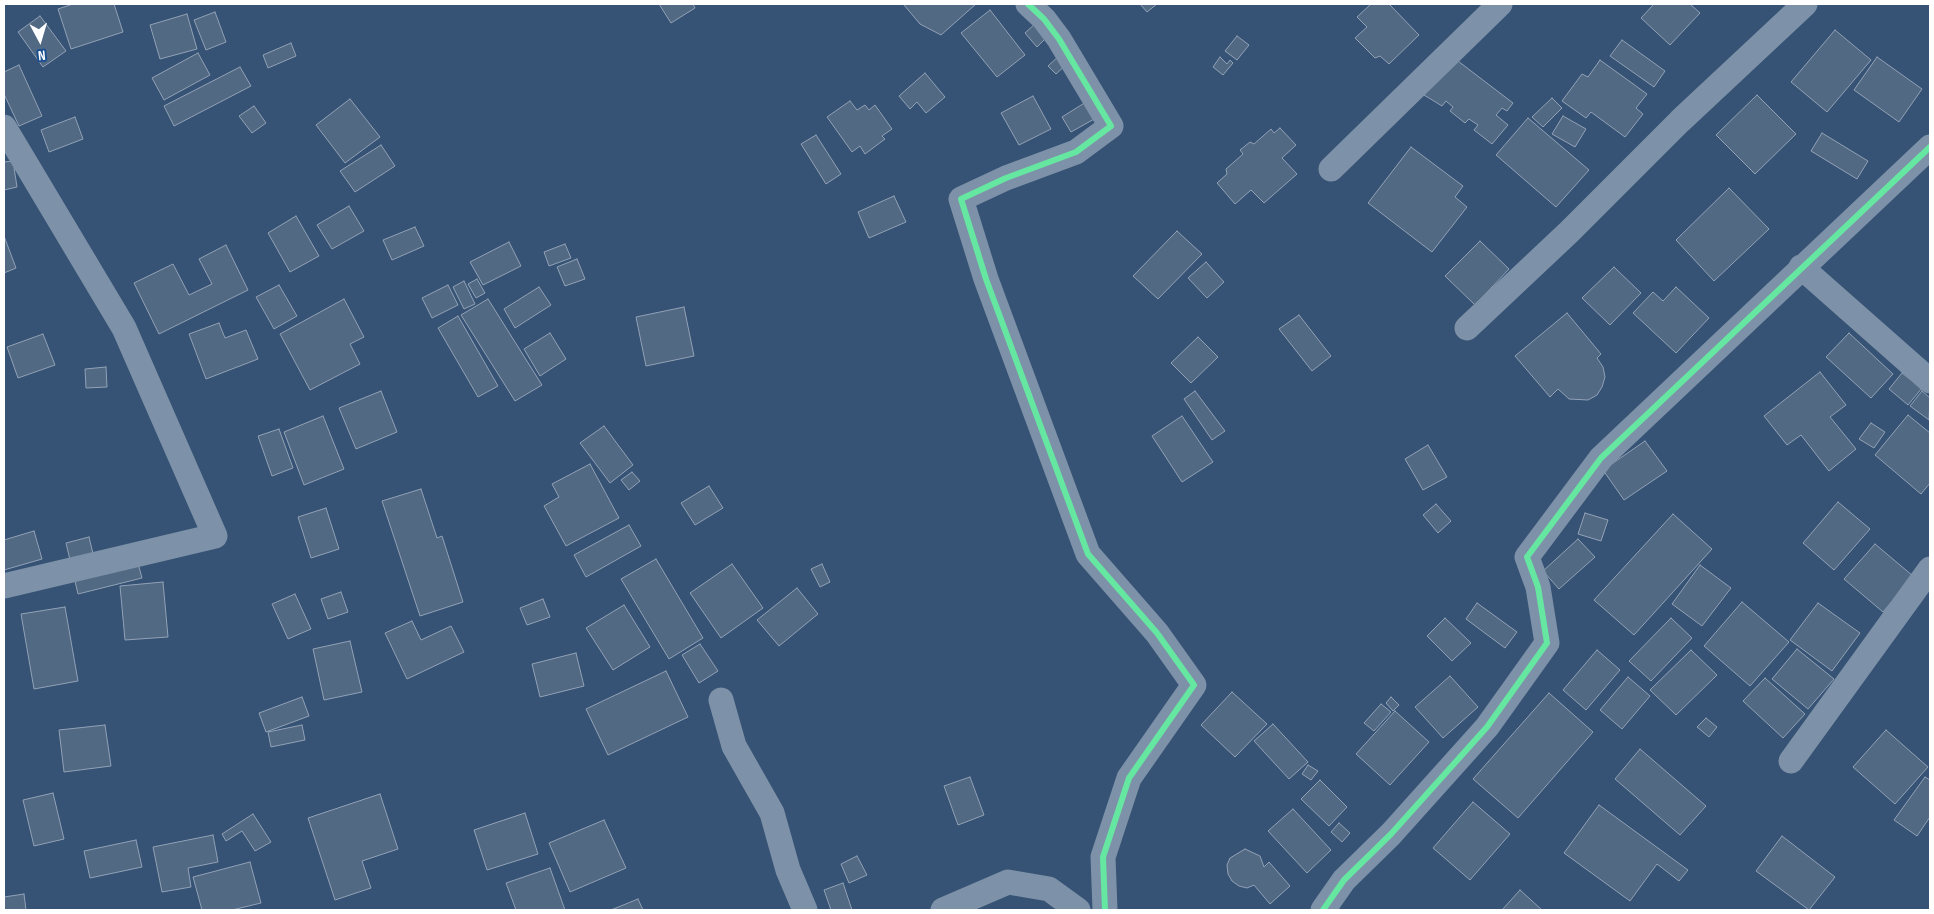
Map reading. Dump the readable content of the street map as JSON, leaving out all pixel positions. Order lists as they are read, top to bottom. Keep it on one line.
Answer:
{"north":"bottom"}
